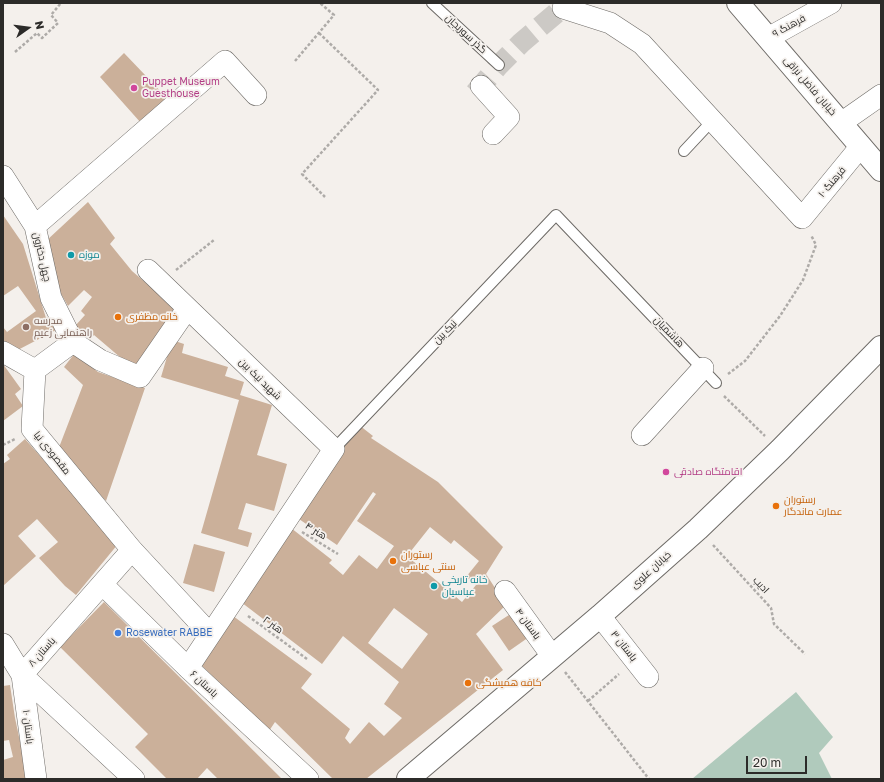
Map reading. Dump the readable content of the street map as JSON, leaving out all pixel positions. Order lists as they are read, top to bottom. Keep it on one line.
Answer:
{"streets":{"main road":["خیابان فاضل نراقی","خیابان علوی"],"street":["فرهنگ ۹","فرهنگ ۱۰","چهل دخترون","شهید نیک بین","مقصودی نیا","باستان ۴","باستان ۳","باستان ۸","باستان ۶","باستان ۱۰"],"lane":["گذر سوریجان","نیک بین","هاشمیان"],"path":["هنر ۴","ادیب","هنر ۲"]},"crossings":[["فرهنگ ۹","خیابان فاضل نراقی"],["خیابان فاضل نراقی","فرهنگ ۱۰"],["نیک بین","هاشمیان"],["نیک بین","شهید نیک بین"],["مقصودی نیا","باستان ۸"],["خیابان علوی","ادیب"],["خیابان علوی","باستان ۴"],["خیابان علوی","باستان ۳"],["باستان ۸","باستان ۶"],["باستان ۸","باستان ۱۰"]],"places":["Puppet Museum Guesthouse","موزه","خانه مظفری","مدرسه راهنمایی زعیم","اقامتگاه صادقی","رستوران عمارت ماندگار","رستوران سنتی عباسی","خانه تاریخی عباسیان","Rosewater RABBE","کافه همیشگی"],"scale_bar":"20 m","north":"right"}
